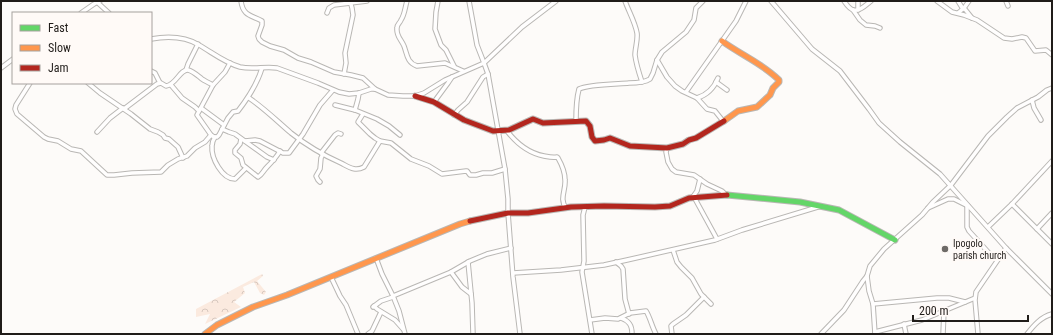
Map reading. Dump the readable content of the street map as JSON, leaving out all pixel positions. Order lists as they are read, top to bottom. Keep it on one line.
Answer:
{"places":["Ipogolo parish church"],"legend":["Fast","Slow","Jam"],"scale_bar":"200 m"}
